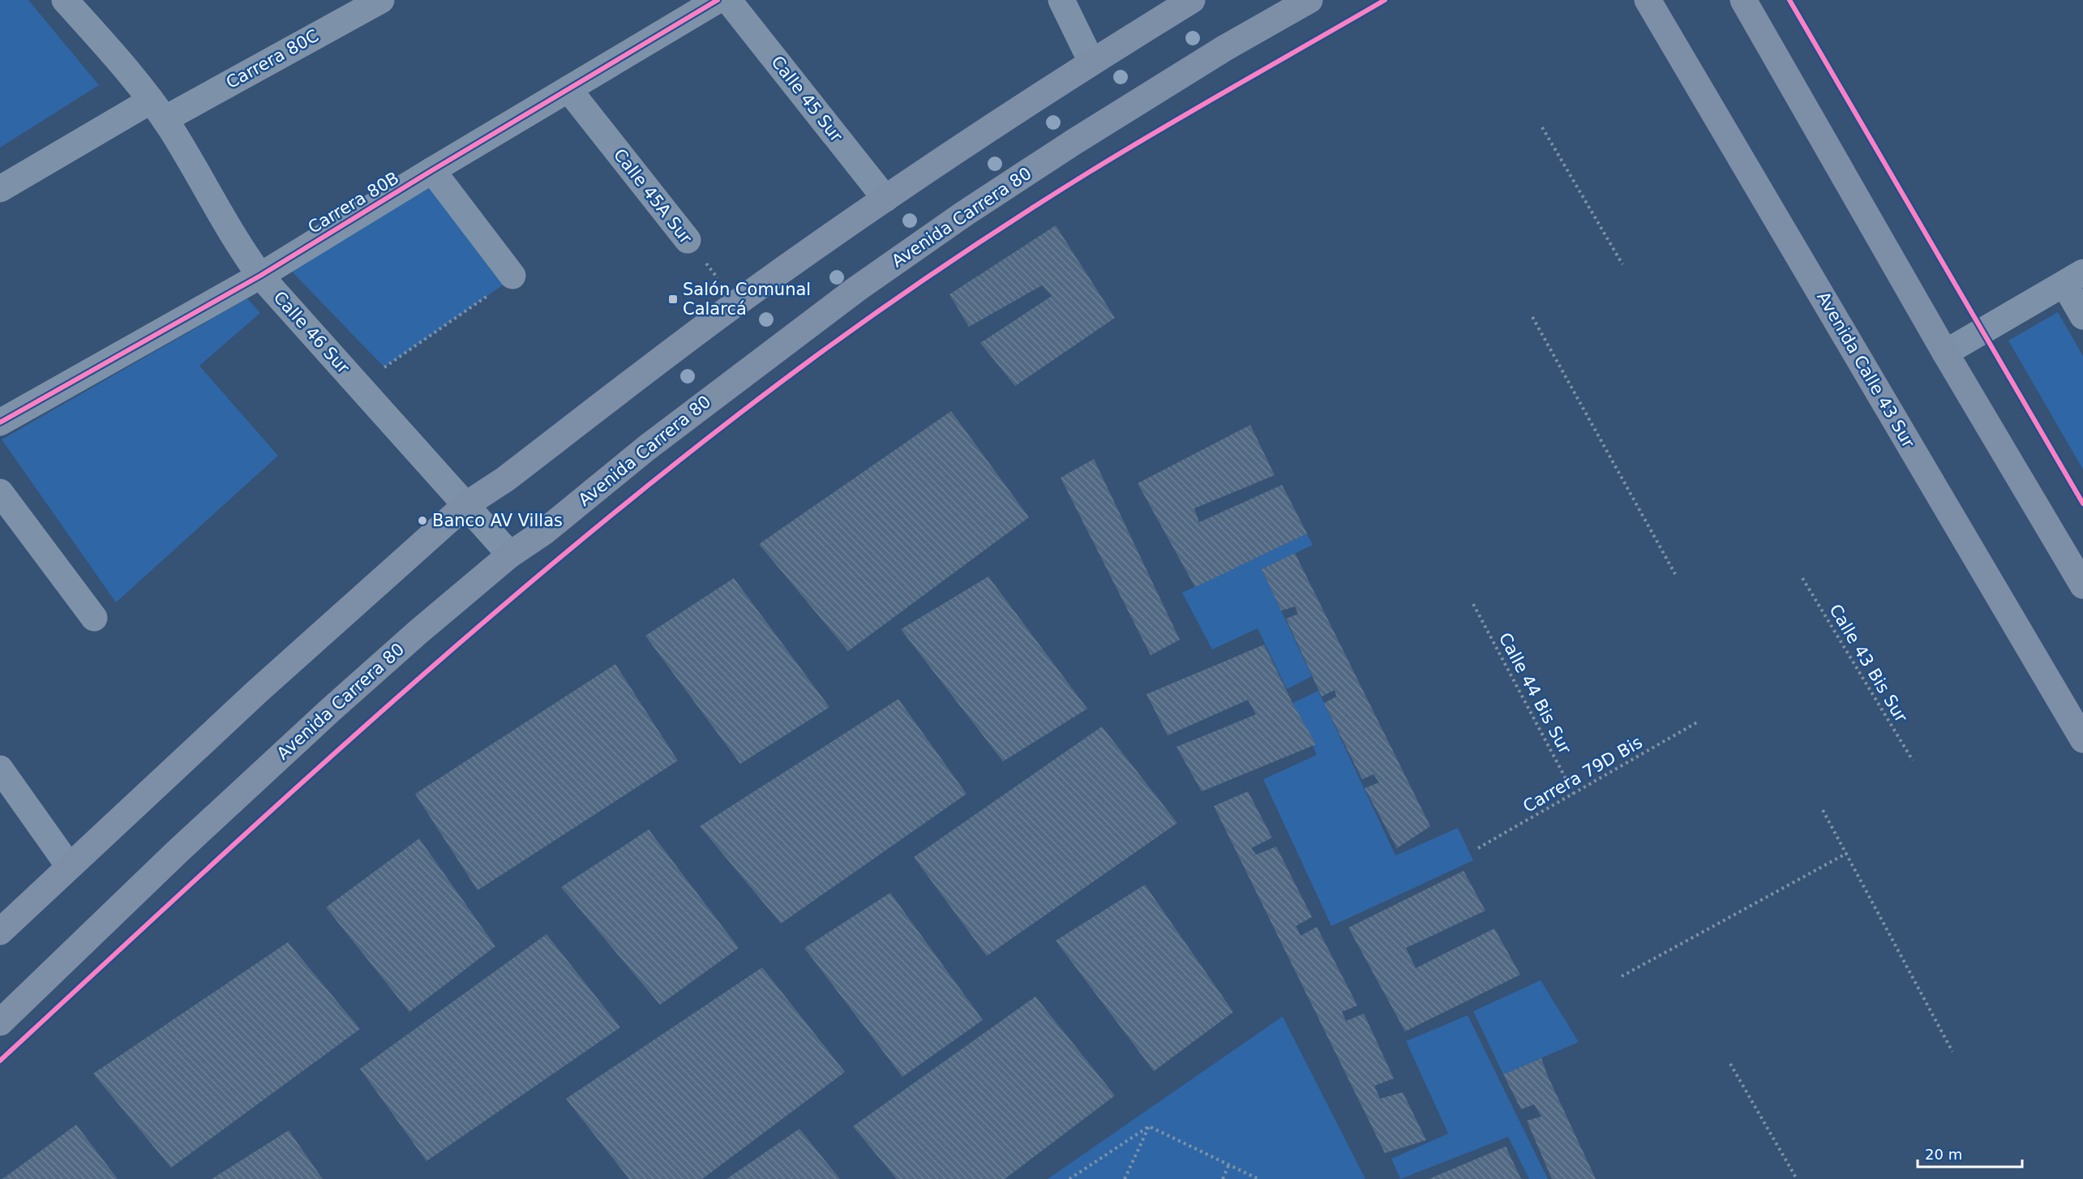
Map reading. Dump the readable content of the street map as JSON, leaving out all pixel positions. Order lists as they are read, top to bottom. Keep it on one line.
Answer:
{"streets":{"main road":["Avenida Carrera 80","Avenida Calle 43 Sur"],"street":["Carrera 80C","Calle 45 Sur","Calle 45A Sur","Carrera 80B","Calle 46 Sur"],"path":["Calle 43 Bis Sur","Calle 44 Bis Sur","Carrera 79D Bis"]},"crossings":[["Carrera 80C","Calle 46 Sur"],["Calle 45A Sur","Carrera 80B"],["Carrera 80B","Calle 46 Sur"],["Avenida Carrera 80","Calle 46 Sur"],["Calle 44 Bis Sur","Carrera 79D Bis"]],"places":{"transit":["Salón Comunal Calarcá"],"other":["Banco AV Villas"]},"scale_bar":"20 m"}
